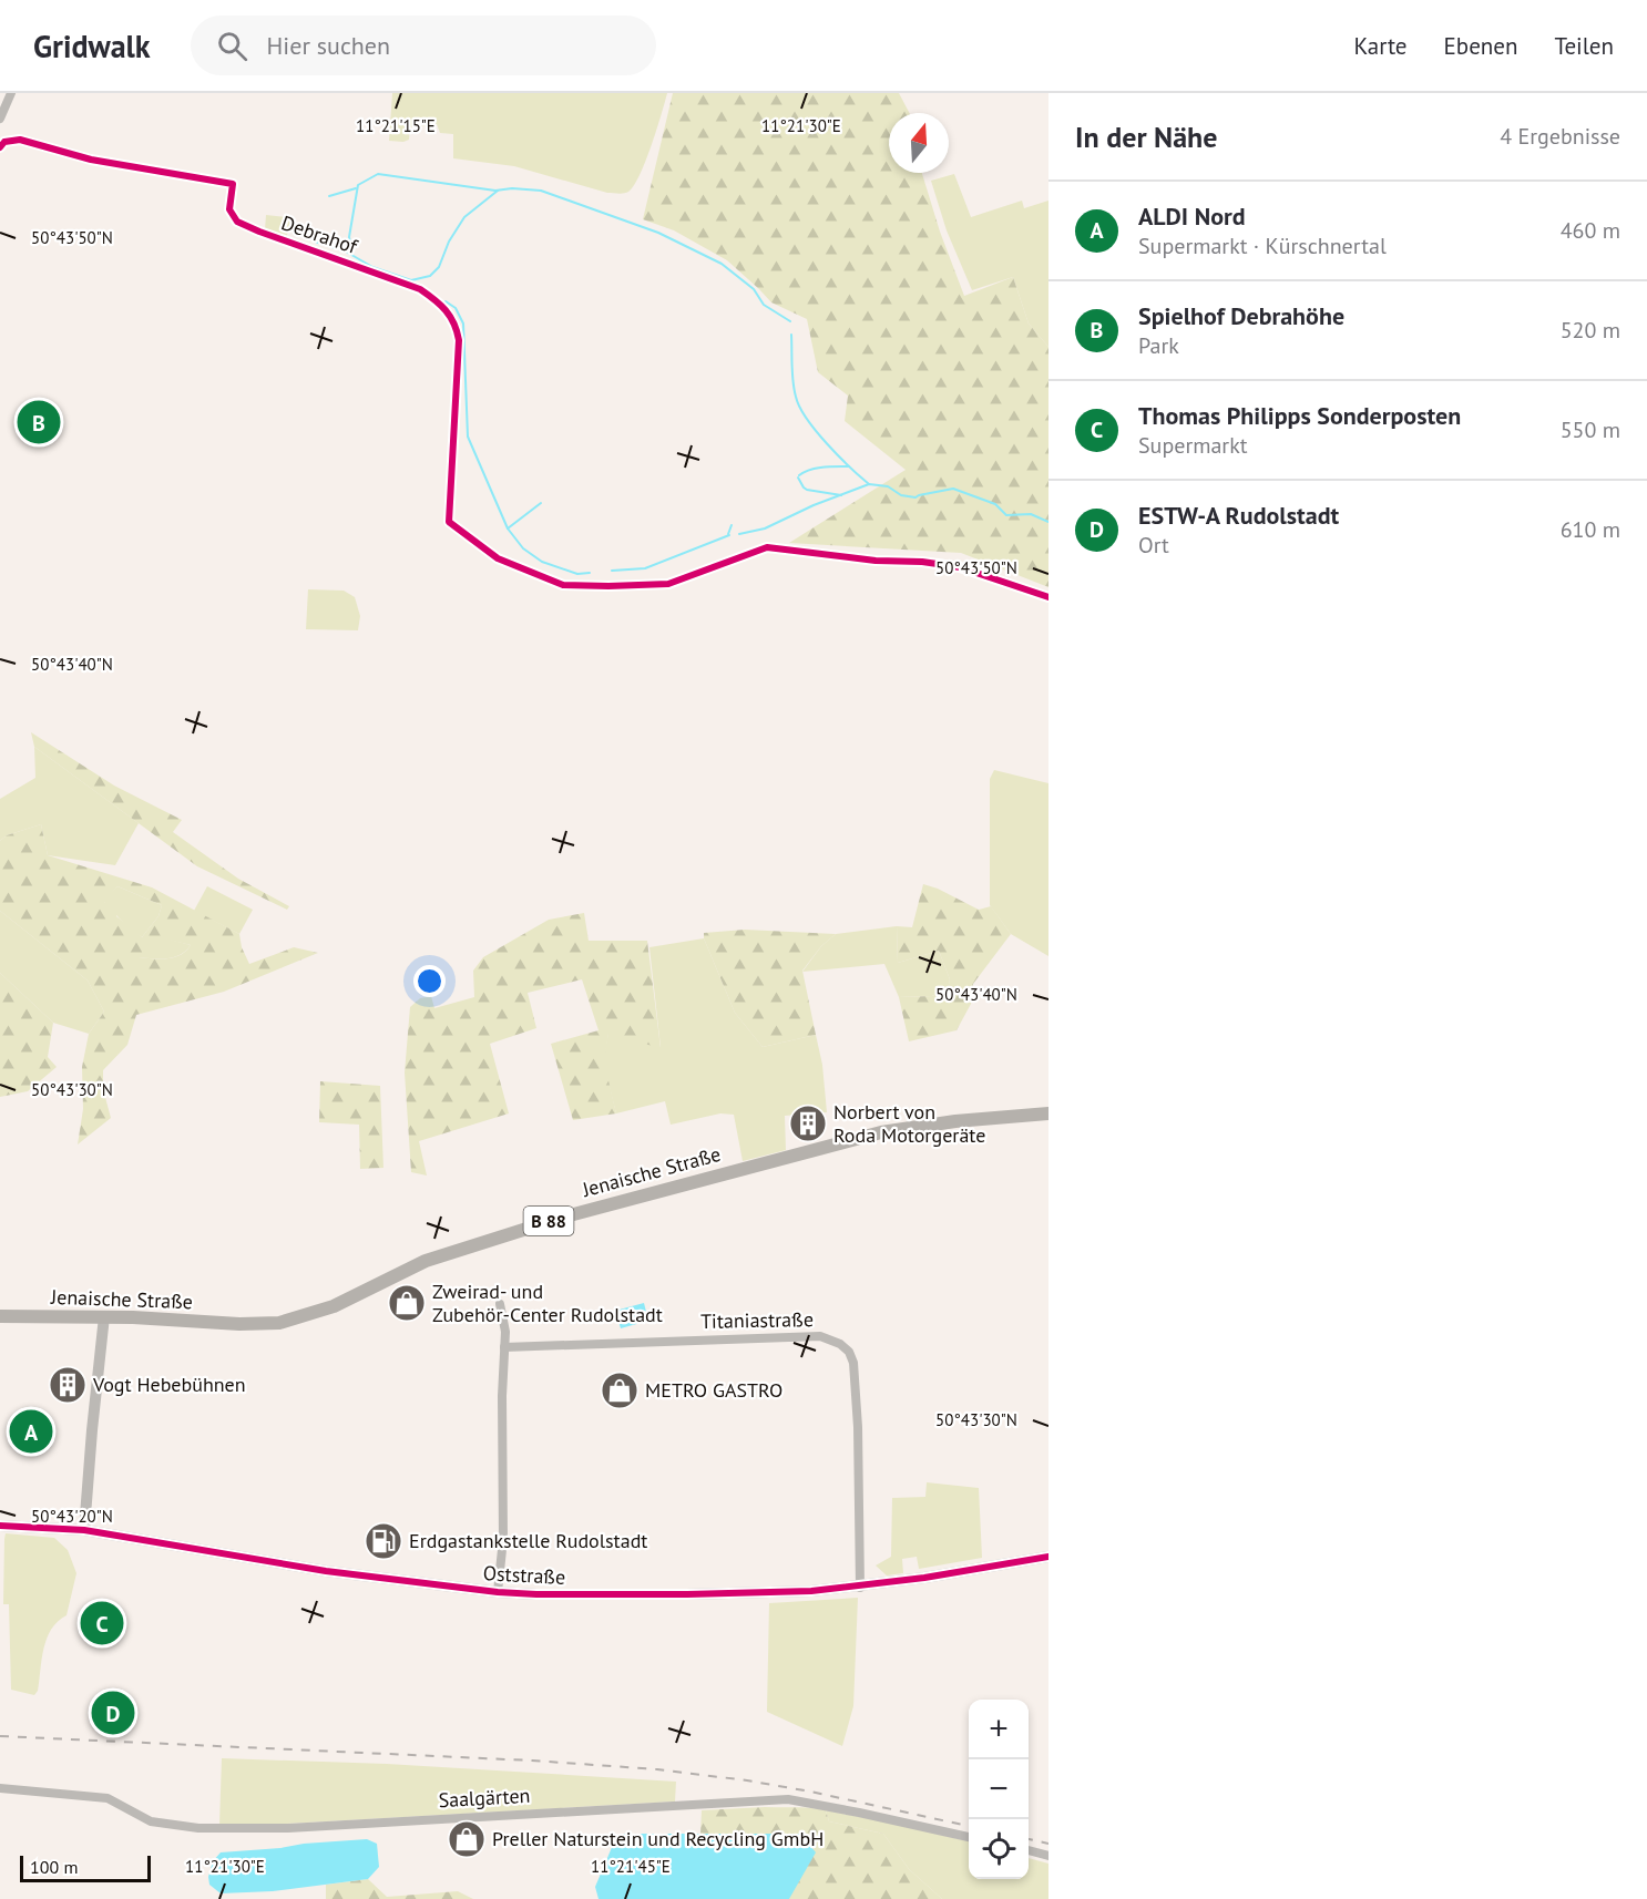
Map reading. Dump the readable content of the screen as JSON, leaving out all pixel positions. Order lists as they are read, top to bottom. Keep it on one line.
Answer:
{"streets":{"main road":["Jenaische Straße","B 88"],"street":["Debrahof","Titaniastraße","Oststraße","Saalgärten"]},"crossings":[["Titaniastraße","Oststraße"]],"places":{"building":["Norbert von Roda Motorgeräte","Vogt Hebebühnen"],"shop":["Zweirad- und Zubehör-Center Rudolstadt","METRO GASTRO","Preller Naturstein und Recycling GmbH"],"fuel station":["Erdgastankstelle Rudolstadt"]},"scale_bar":"100 m","north":"top","page":{"header":"Gridwalk","search":"Hier suchen","nav":["Karte","Ebenen","Teilen"],"heading":["In der Nähe","4 Ergebnisse"],"list":[{"mark":"A","name":"ALDI Nord","note":"Supermarkt · Kürschnertal","value":"460 m"},{"mark":"B","name":"Spielhof Debrahöhe","note":"Park","value":"520 m"},{"mark":"C","name":"Thomas Philipps Sonderposten","note":"Supermarkt","value":"550 m"},{"mark":"D","name":"ESTW-A Rudolstadt","note":"Ort","value":"610 m"}],"pins":["B","A","C","D"],"map_buttons":["+","−"],"scale":"100 m"},"coordinates":["11°21'15\"E","11°21'30\"E","50°43'50\"N","50°43'40\"N","50°43'30\"N","50°43'20\"N","11°21'45\"E"]}
